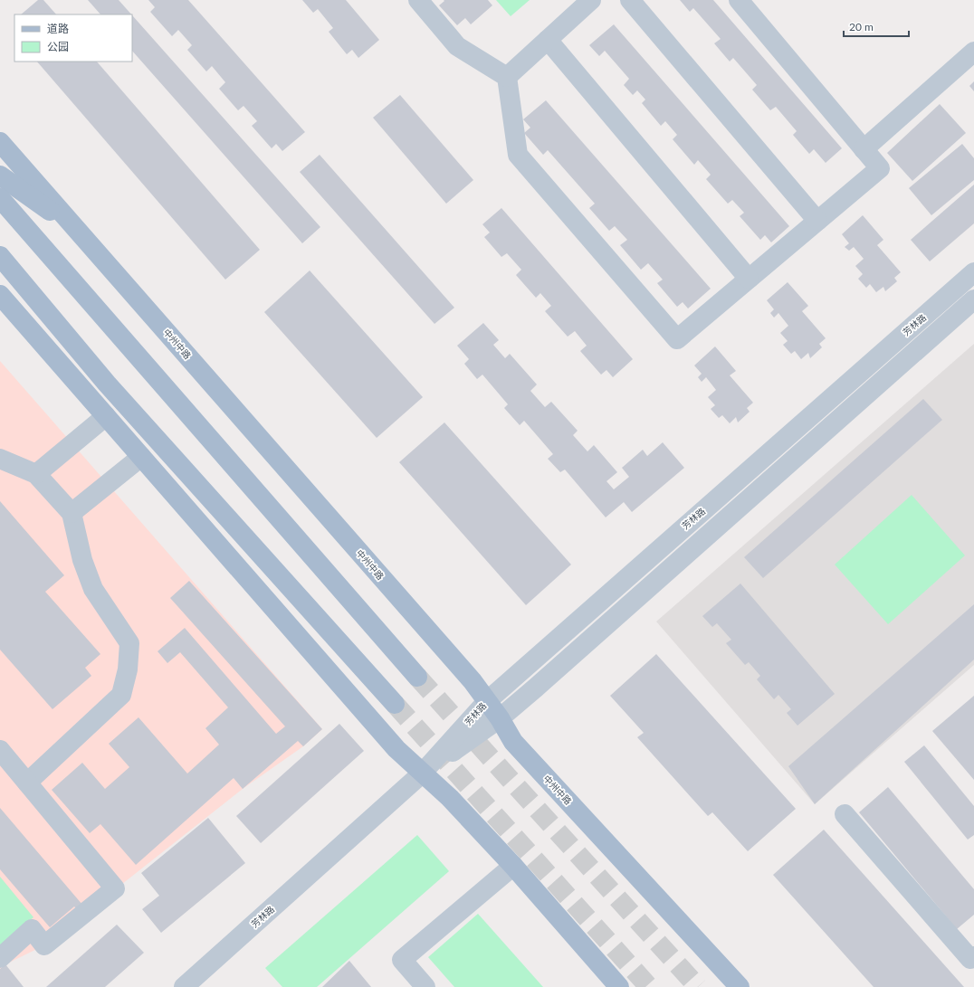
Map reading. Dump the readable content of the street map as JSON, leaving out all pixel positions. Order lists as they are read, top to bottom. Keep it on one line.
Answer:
{"streets":{"main road":["中州中路"],"street":["芳林路"]},"crossings":[["芳林路","中州中路"]],"legend":["道路","公园"],"scale_bar":"20 m"}
